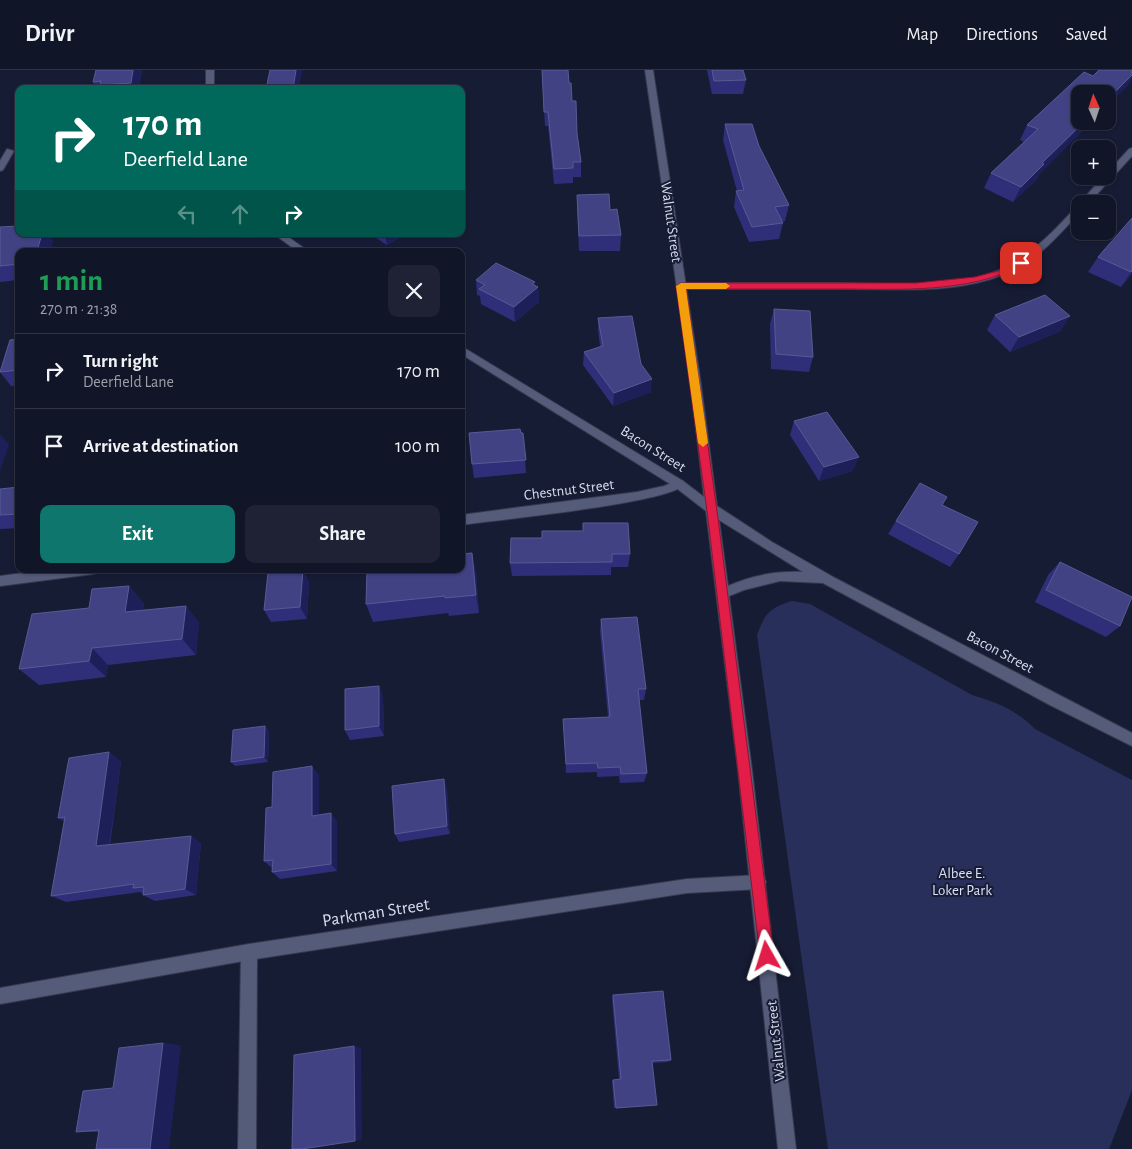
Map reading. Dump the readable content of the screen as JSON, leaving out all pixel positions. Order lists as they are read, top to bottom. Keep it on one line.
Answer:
{"streets":{"street":["Walnut Street","Bacon Street","Chestnut Street","Parkman Street"]},"crossings":[["Walnut Street","Bacon Street"],["Walnut Street","Parkman Street"],["Bacon Street","Chestnut Street"]],"parks":["Albee E. Loker Park"],"north":"top","page":{"header":"Drivr","nav":["Map","Directions","Saved"],"map_buttons":["+","−"],"turn":["170 m","Deerfield Lane"],"heading":["1 min","270 m · 21:38"],"list":[{"name":"Turn right","note":"Deerfield Lane","value":"170 m"},{"name":"Arrive at destination","value":"100 m"}],"buttons":["Exit","Share"]}}
